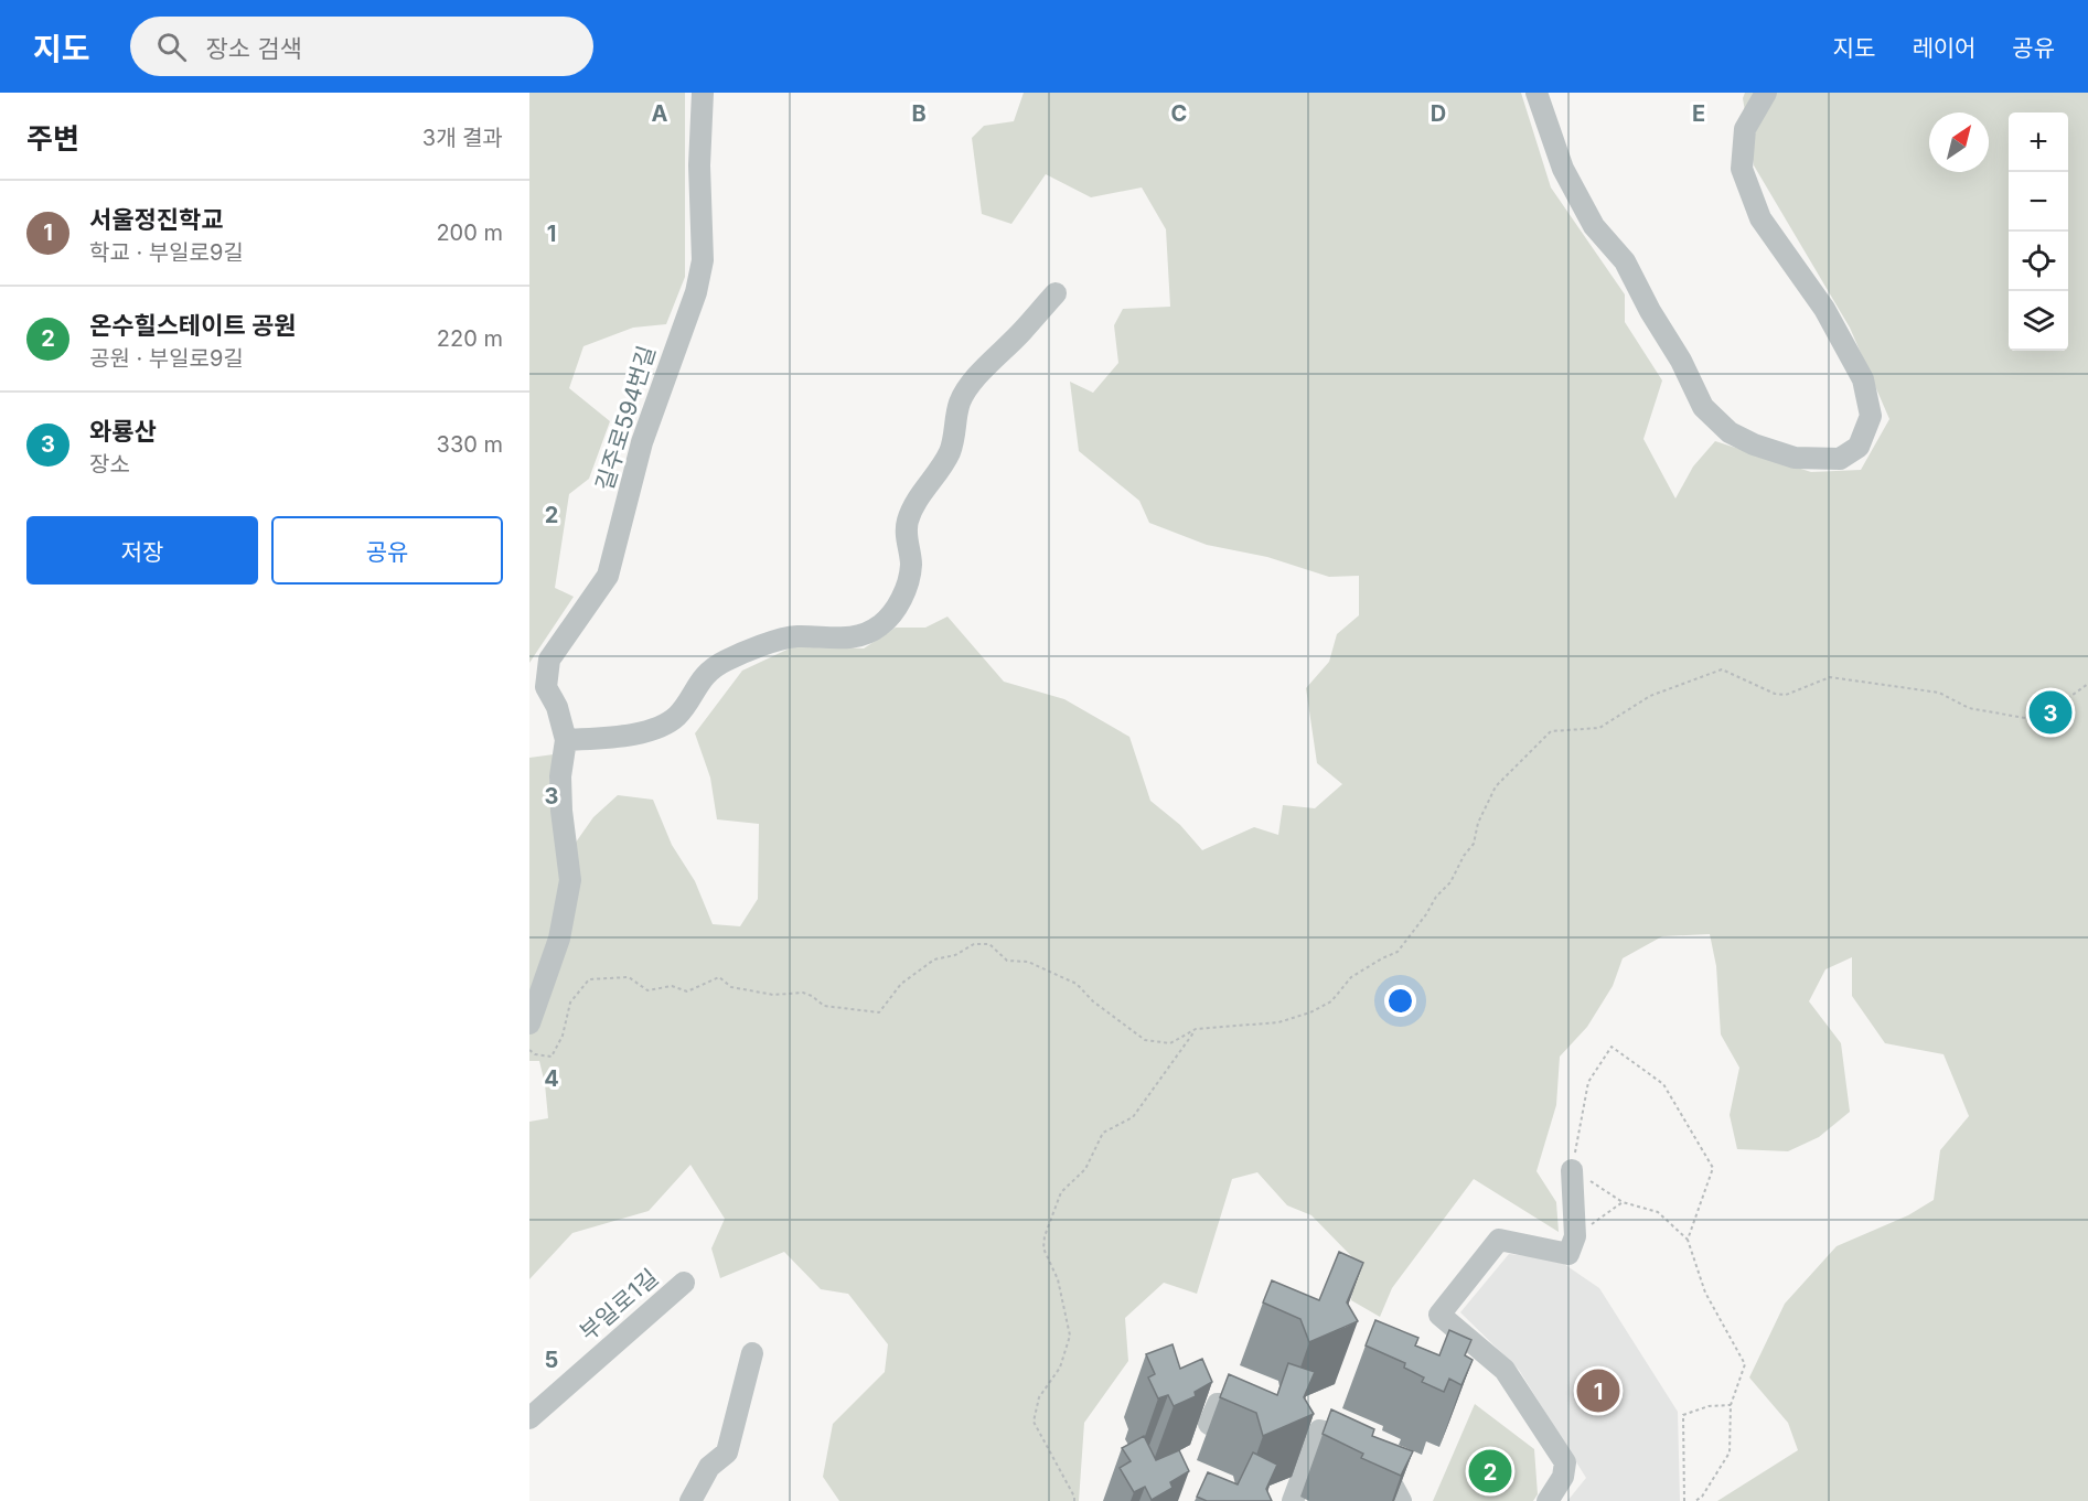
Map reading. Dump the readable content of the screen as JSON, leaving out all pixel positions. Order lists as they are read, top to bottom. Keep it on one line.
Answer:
{"streets":{"street":["길주로594번길","부일로1길"]},"north":"top right","page":{"header":"지도","search":"장소 검색","nav":["지도","레이어","공유"],"heading":["주변","3개 결과"],"map_buttons":["+","−"],"list":[{"mark":"1","name":"서울정진학교","note":"학교 · 부일로9길","value":"200 m"},{"mark":"2","name":"온수힐스테이트 공원","note":"공원 · 부일로9길","value":"220 m"},{"mark":"3","name":"와룡산","note":"장소","value":"330 m"}],"buttons":["저장","공유"],"pins":["3","1","2"]},"grid":{"columns":["A","B","C","D","E"],"rows":["1","2","3","4","5"]}}
